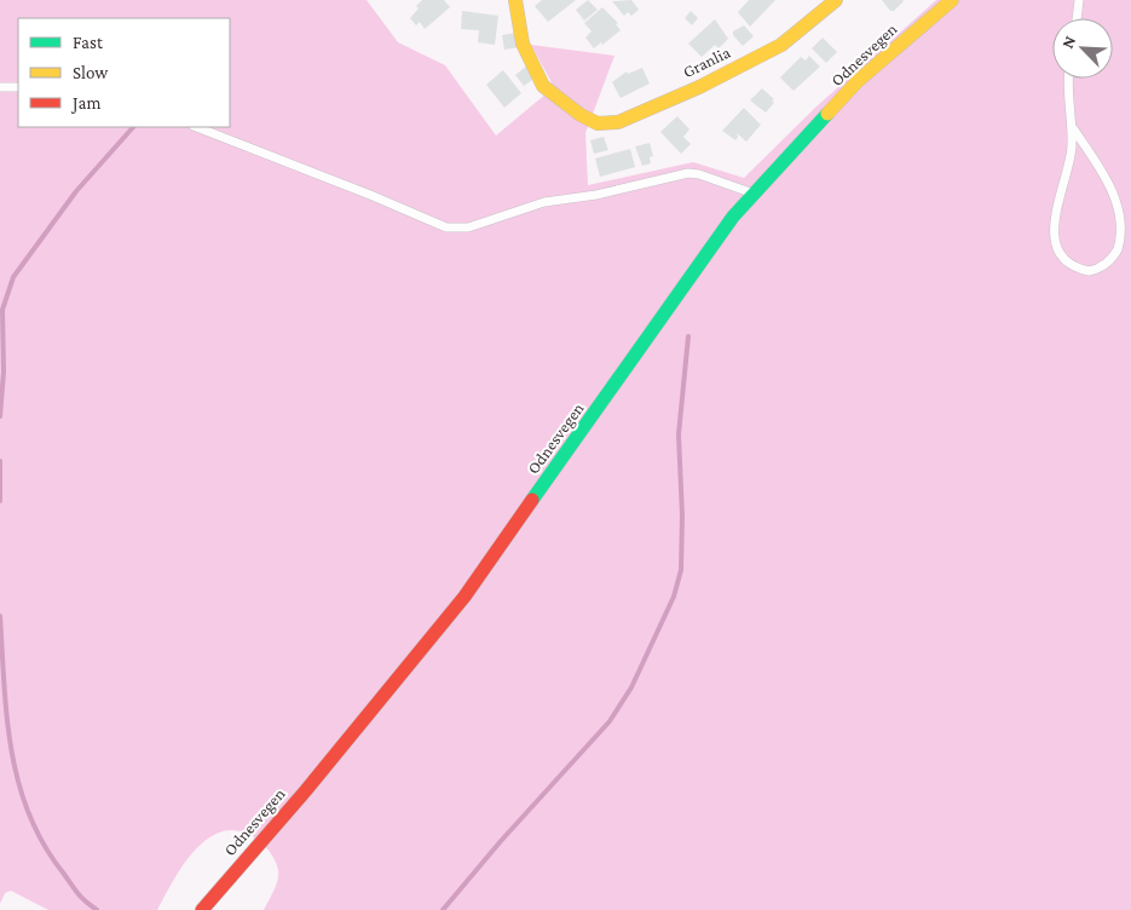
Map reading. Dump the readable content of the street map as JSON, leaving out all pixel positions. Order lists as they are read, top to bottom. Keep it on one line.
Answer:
{"streets":{"main road":["Odnesvegen","Granlia"]},"legend":["Fast","Slow","Jam"],"north":"top left"}
